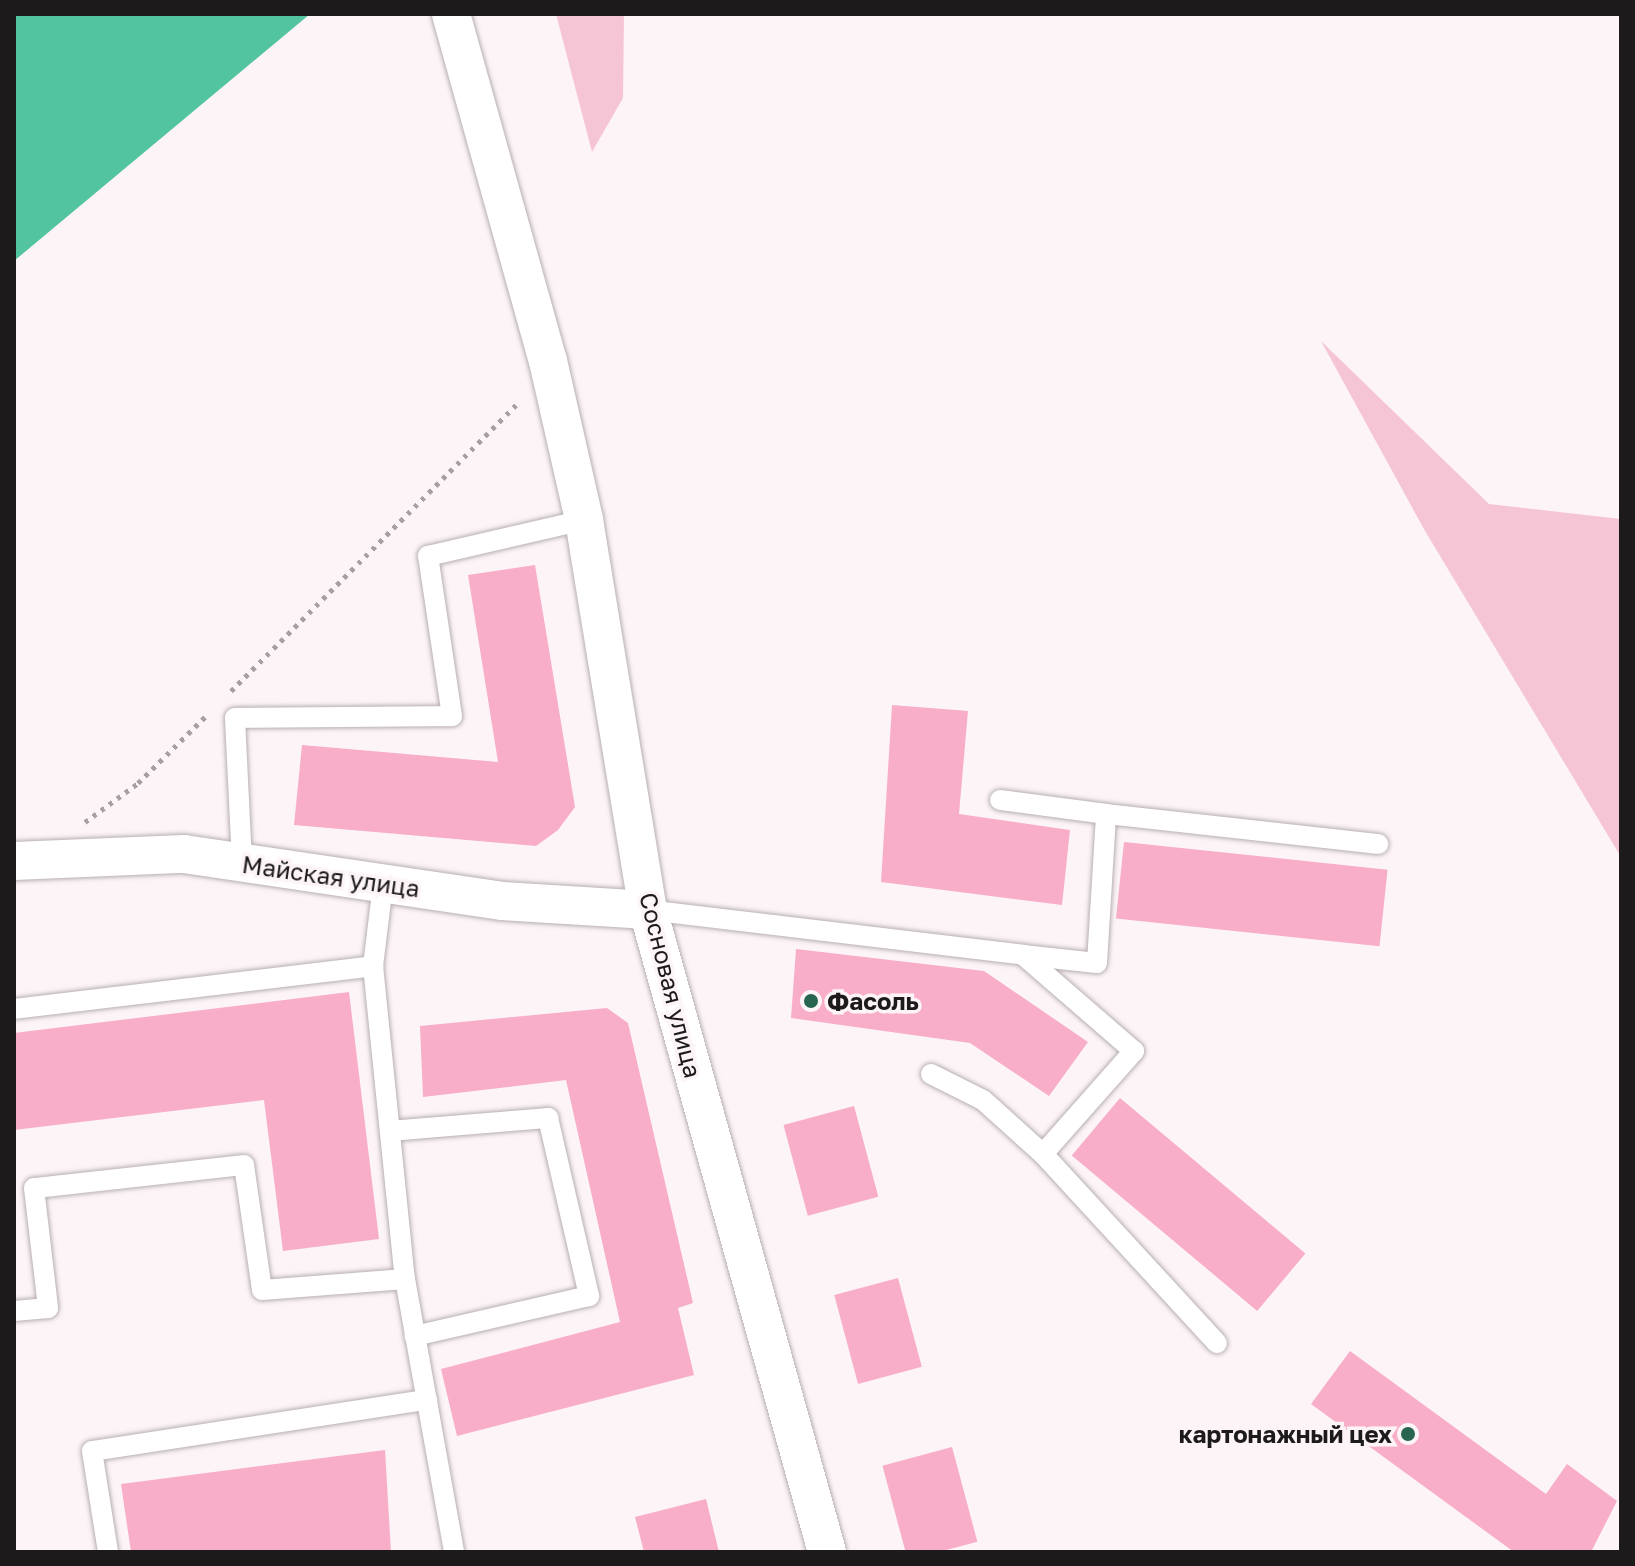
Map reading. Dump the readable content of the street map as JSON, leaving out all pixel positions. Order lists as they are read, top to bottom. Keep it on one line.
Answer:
{"streets":{"street":["Майская улица","Сосновая улица"]},"crossings":[["Майская улица","Сосновая улица"]],"places":["Фасоль","картонажный цех"]}
